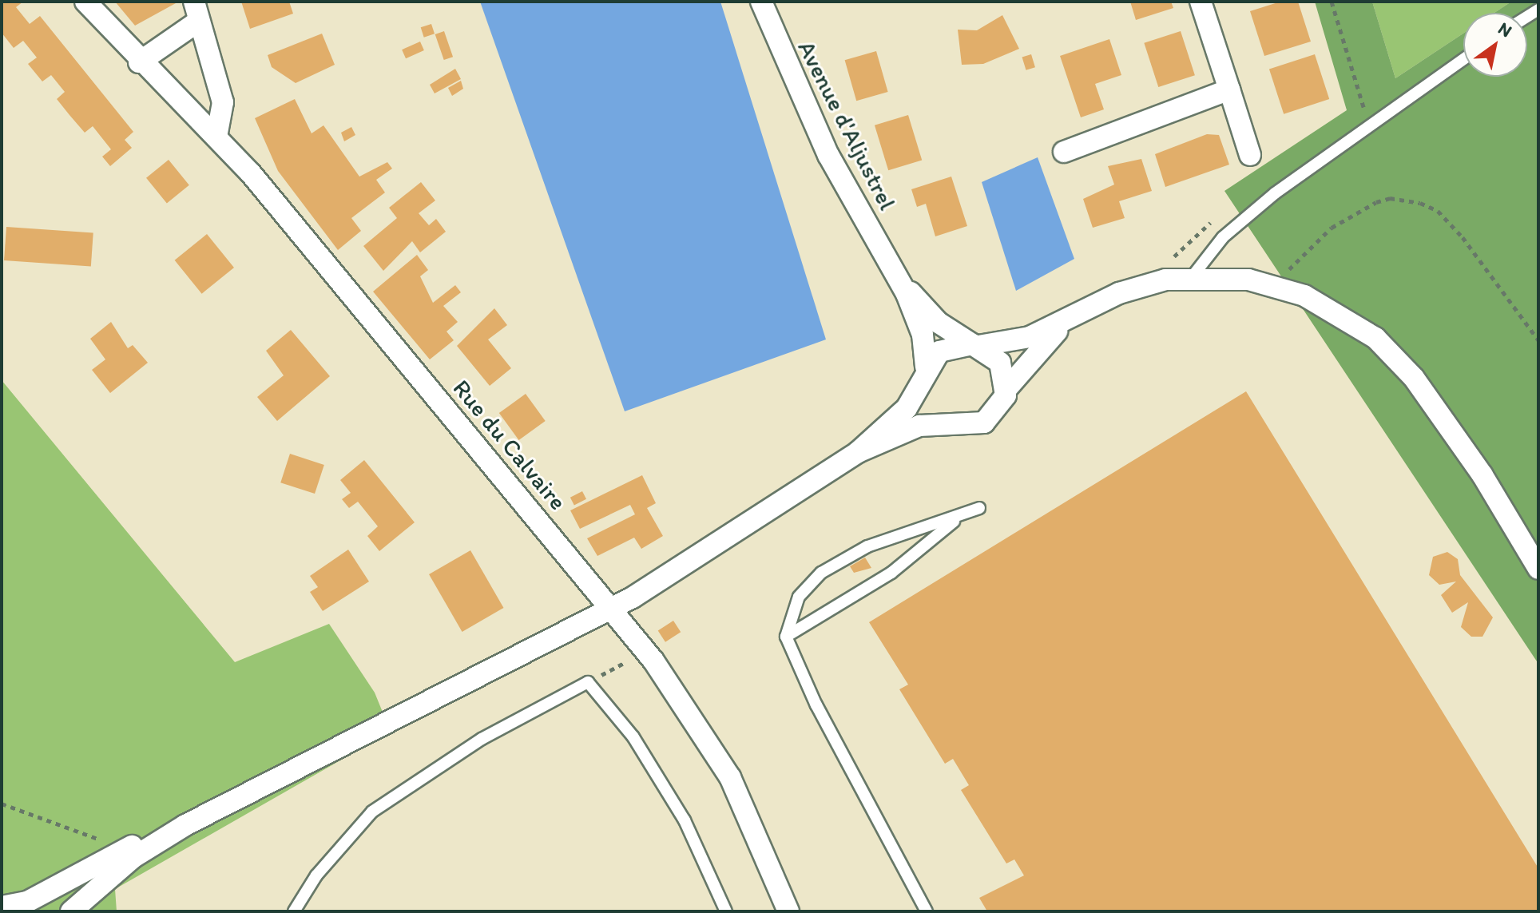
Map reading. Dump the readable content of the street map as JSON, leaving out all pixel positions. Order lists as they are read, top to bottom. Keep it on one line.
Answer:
{"streets":{"street":["Avenue d'Aljustrel","Rue du Calvaire"]},"north":"top right"}
